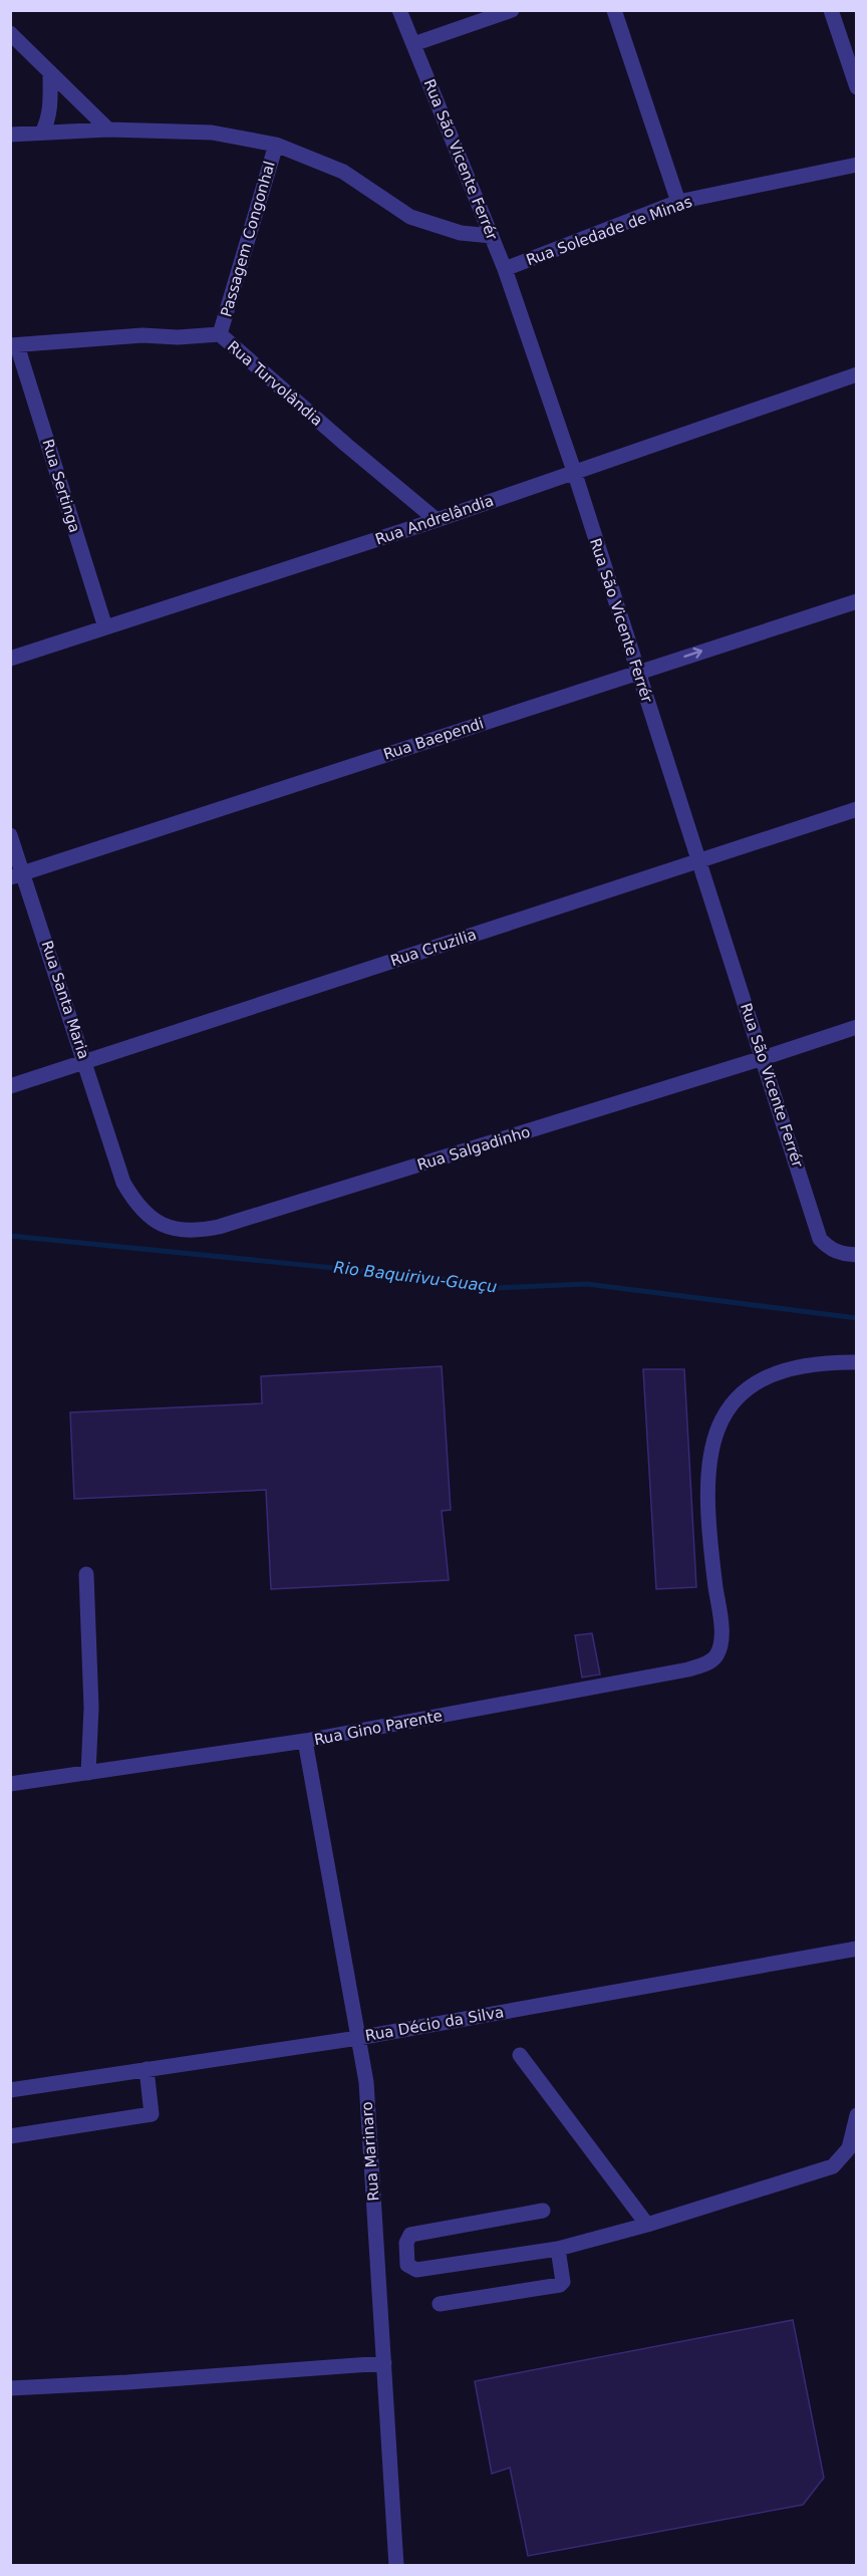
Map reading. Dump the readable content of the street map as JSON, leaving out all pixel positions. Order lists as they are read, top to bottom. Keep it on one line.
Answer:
{"streets":{"street":["Rua São Vicente Ferrér","Rua Soledade de Minas","Passagem Congonhal","Rua Turvolândia","Rua Sertinga","Rua Andrelândia","Rua Baependi","Rua Cruzilia","Rua Santa Maria","Rua Salgadinho","Rua Gino Parente","Rua Décio da Silva","Rua Marinaro"]},"crossings":[["Rua São Vicente Ferrér","Rua Soledade de Minas"],["Rua São Vicente Ferrér","Rua Andrelândia"],["Rua São Vicente Ferrér","Rua Baependi"],["Rua São Vicente Ferrér","Rua Cruzilia"],["Rua São Vicente Ferrér","Rua Salgadinho"],["Passagem Congonhal","Rua Turvolândia"],["Rua Turvolândia","Rua Sertinga"],["Rua Turvolândia","Rua Andrelândia"],["Rua Sertinga","Rua Andrelândia"],["Rua Baependi","Rua Santa Maria"],["Rua Cruzilia","Rua Santa Maria"],["Rua Santa Maria","Rua Salgadinho"],["Rua Gino Parente","Rua Marinaro"],["Rua Décio da Silva","Rua Marinaro"]],"water":["Rio Baquirivu-Guaçu"]}
